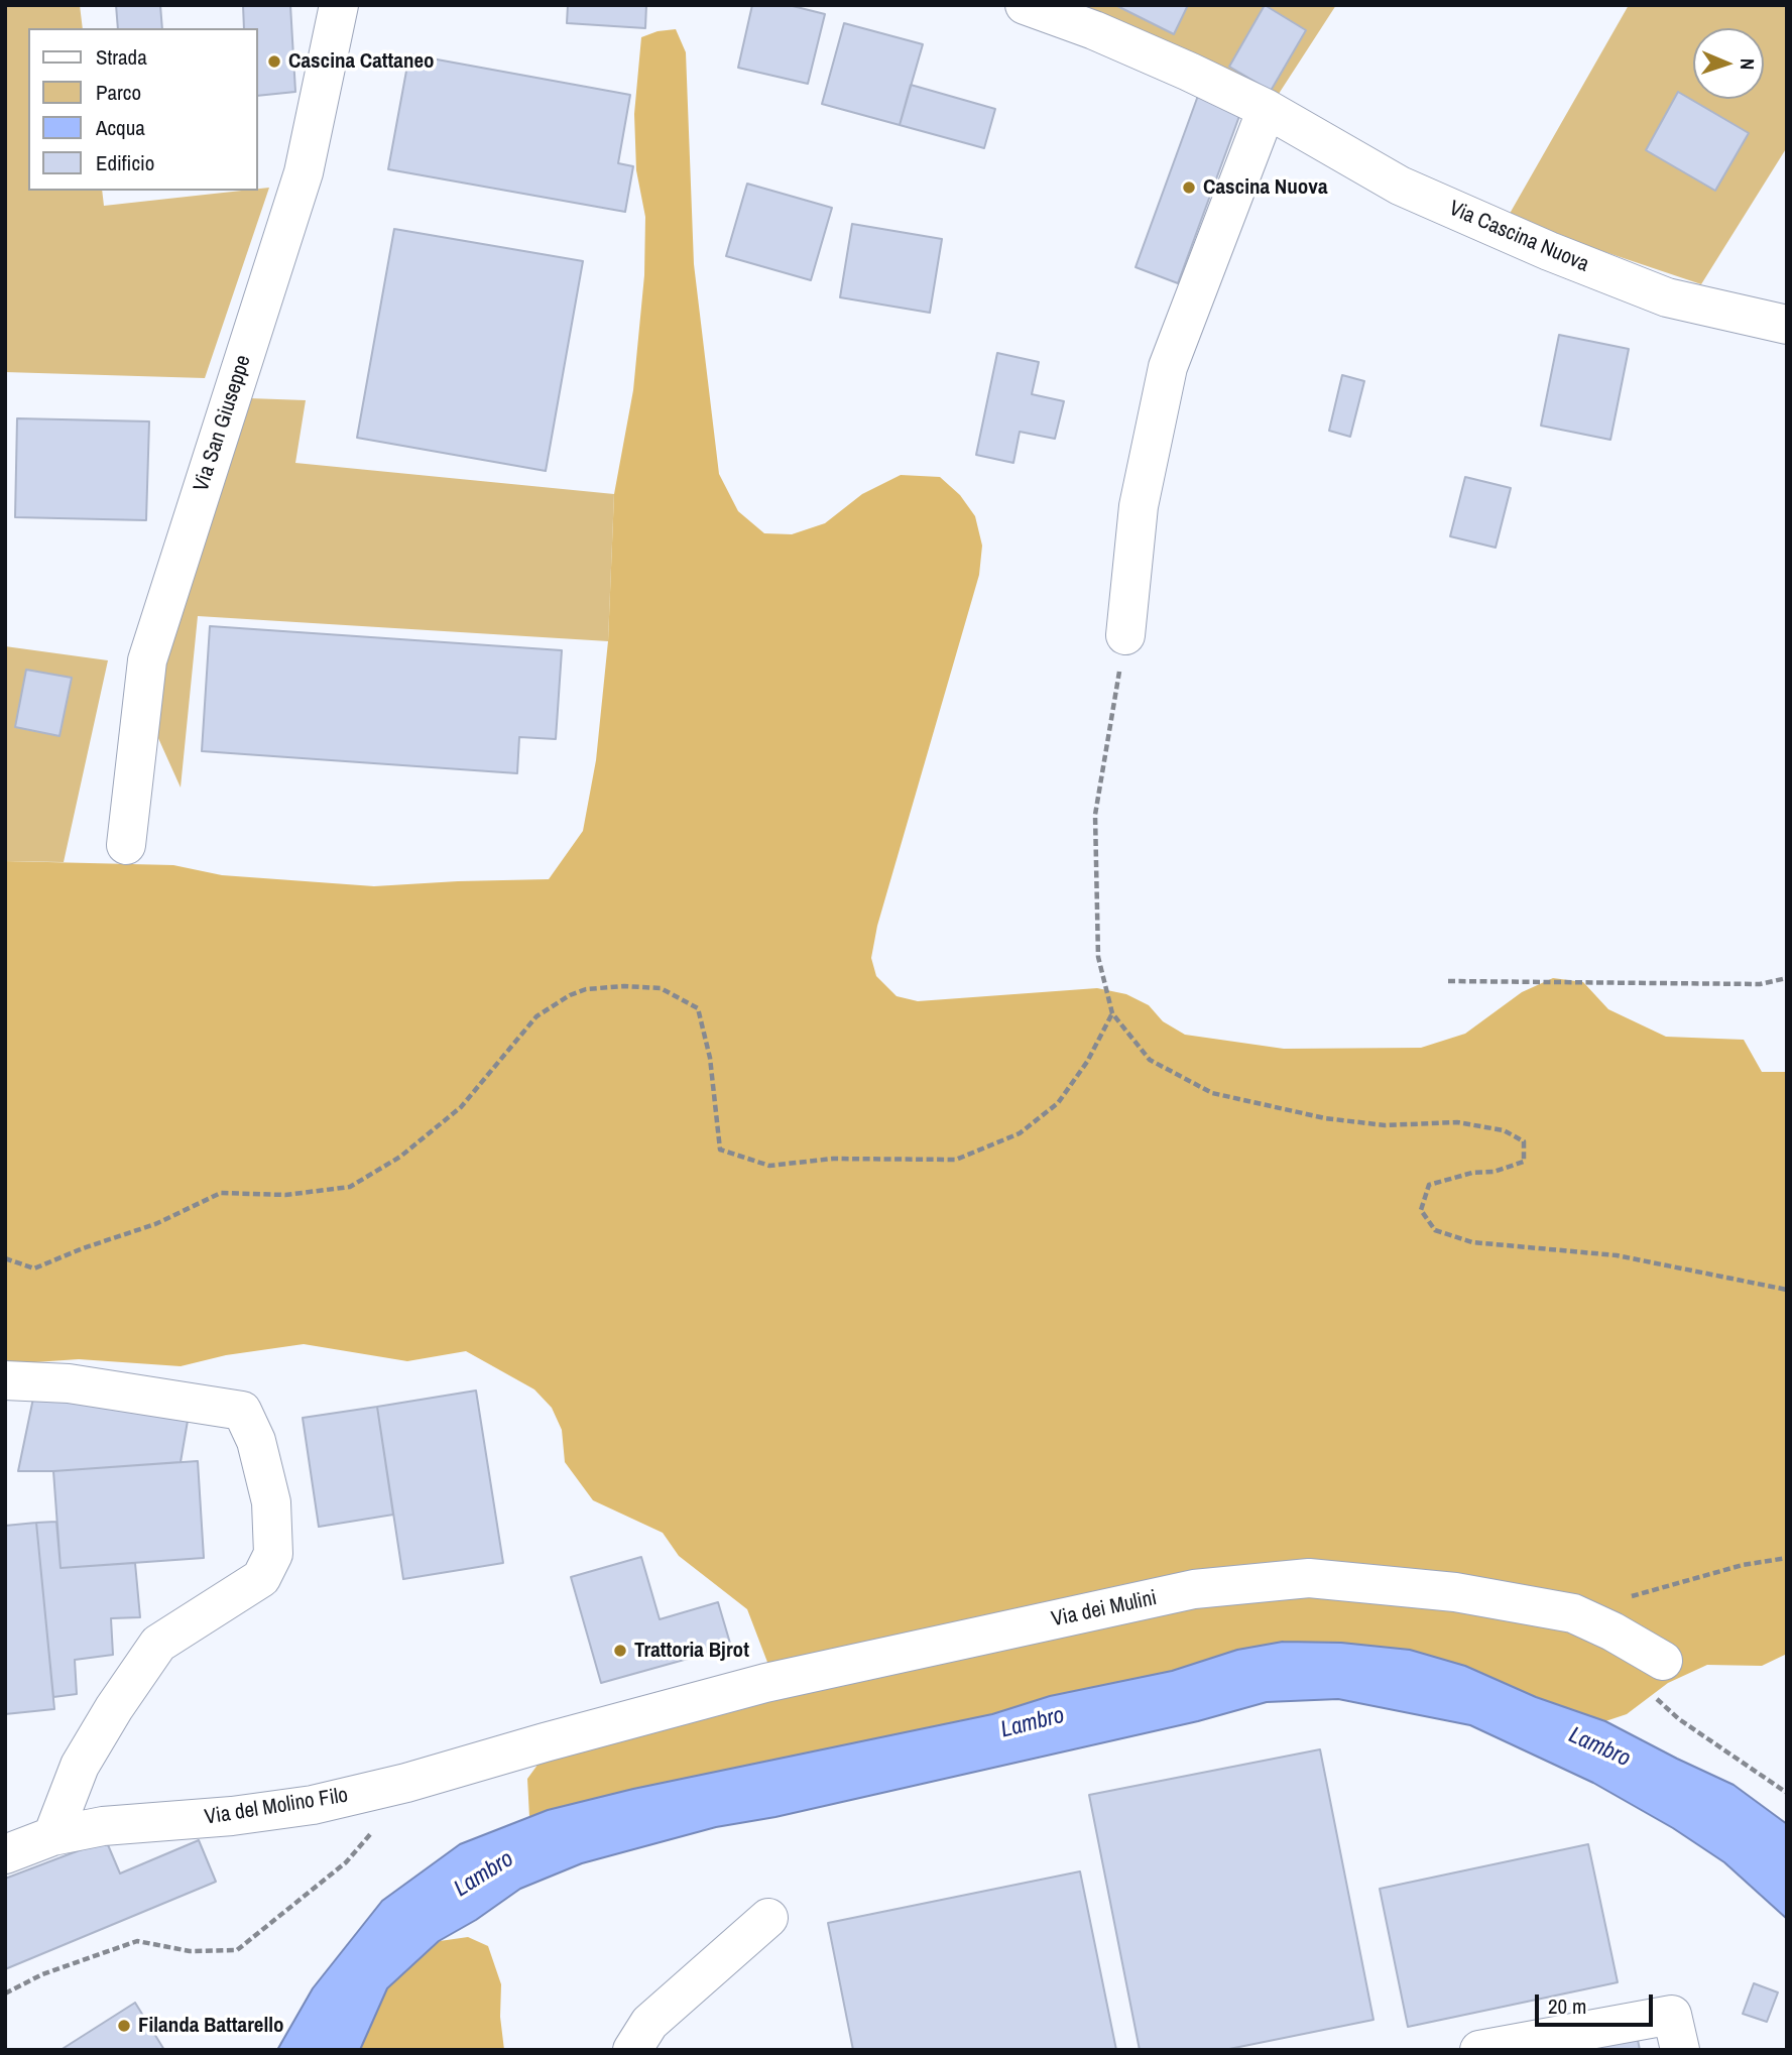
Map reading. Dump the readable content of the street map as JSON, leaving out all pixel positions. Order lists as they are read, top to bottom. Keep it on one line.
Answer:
{"streets":{"street":["Via Cascina Nuova","Via San Giuseppe","Via dei Mulini","Via del Molino Filo"]},"crossings":[["Via dei Mulini","Via del Molino Filo"]],"water":["Lambro"],"places":["Cascina Cattaneo","Cascina Nuova","Trattoria Bjrot","Filanda Battarello"],"legend":["Strada","Parco","Acqua","Edificio"],"scale_bar":"20 m","north":"right"}
